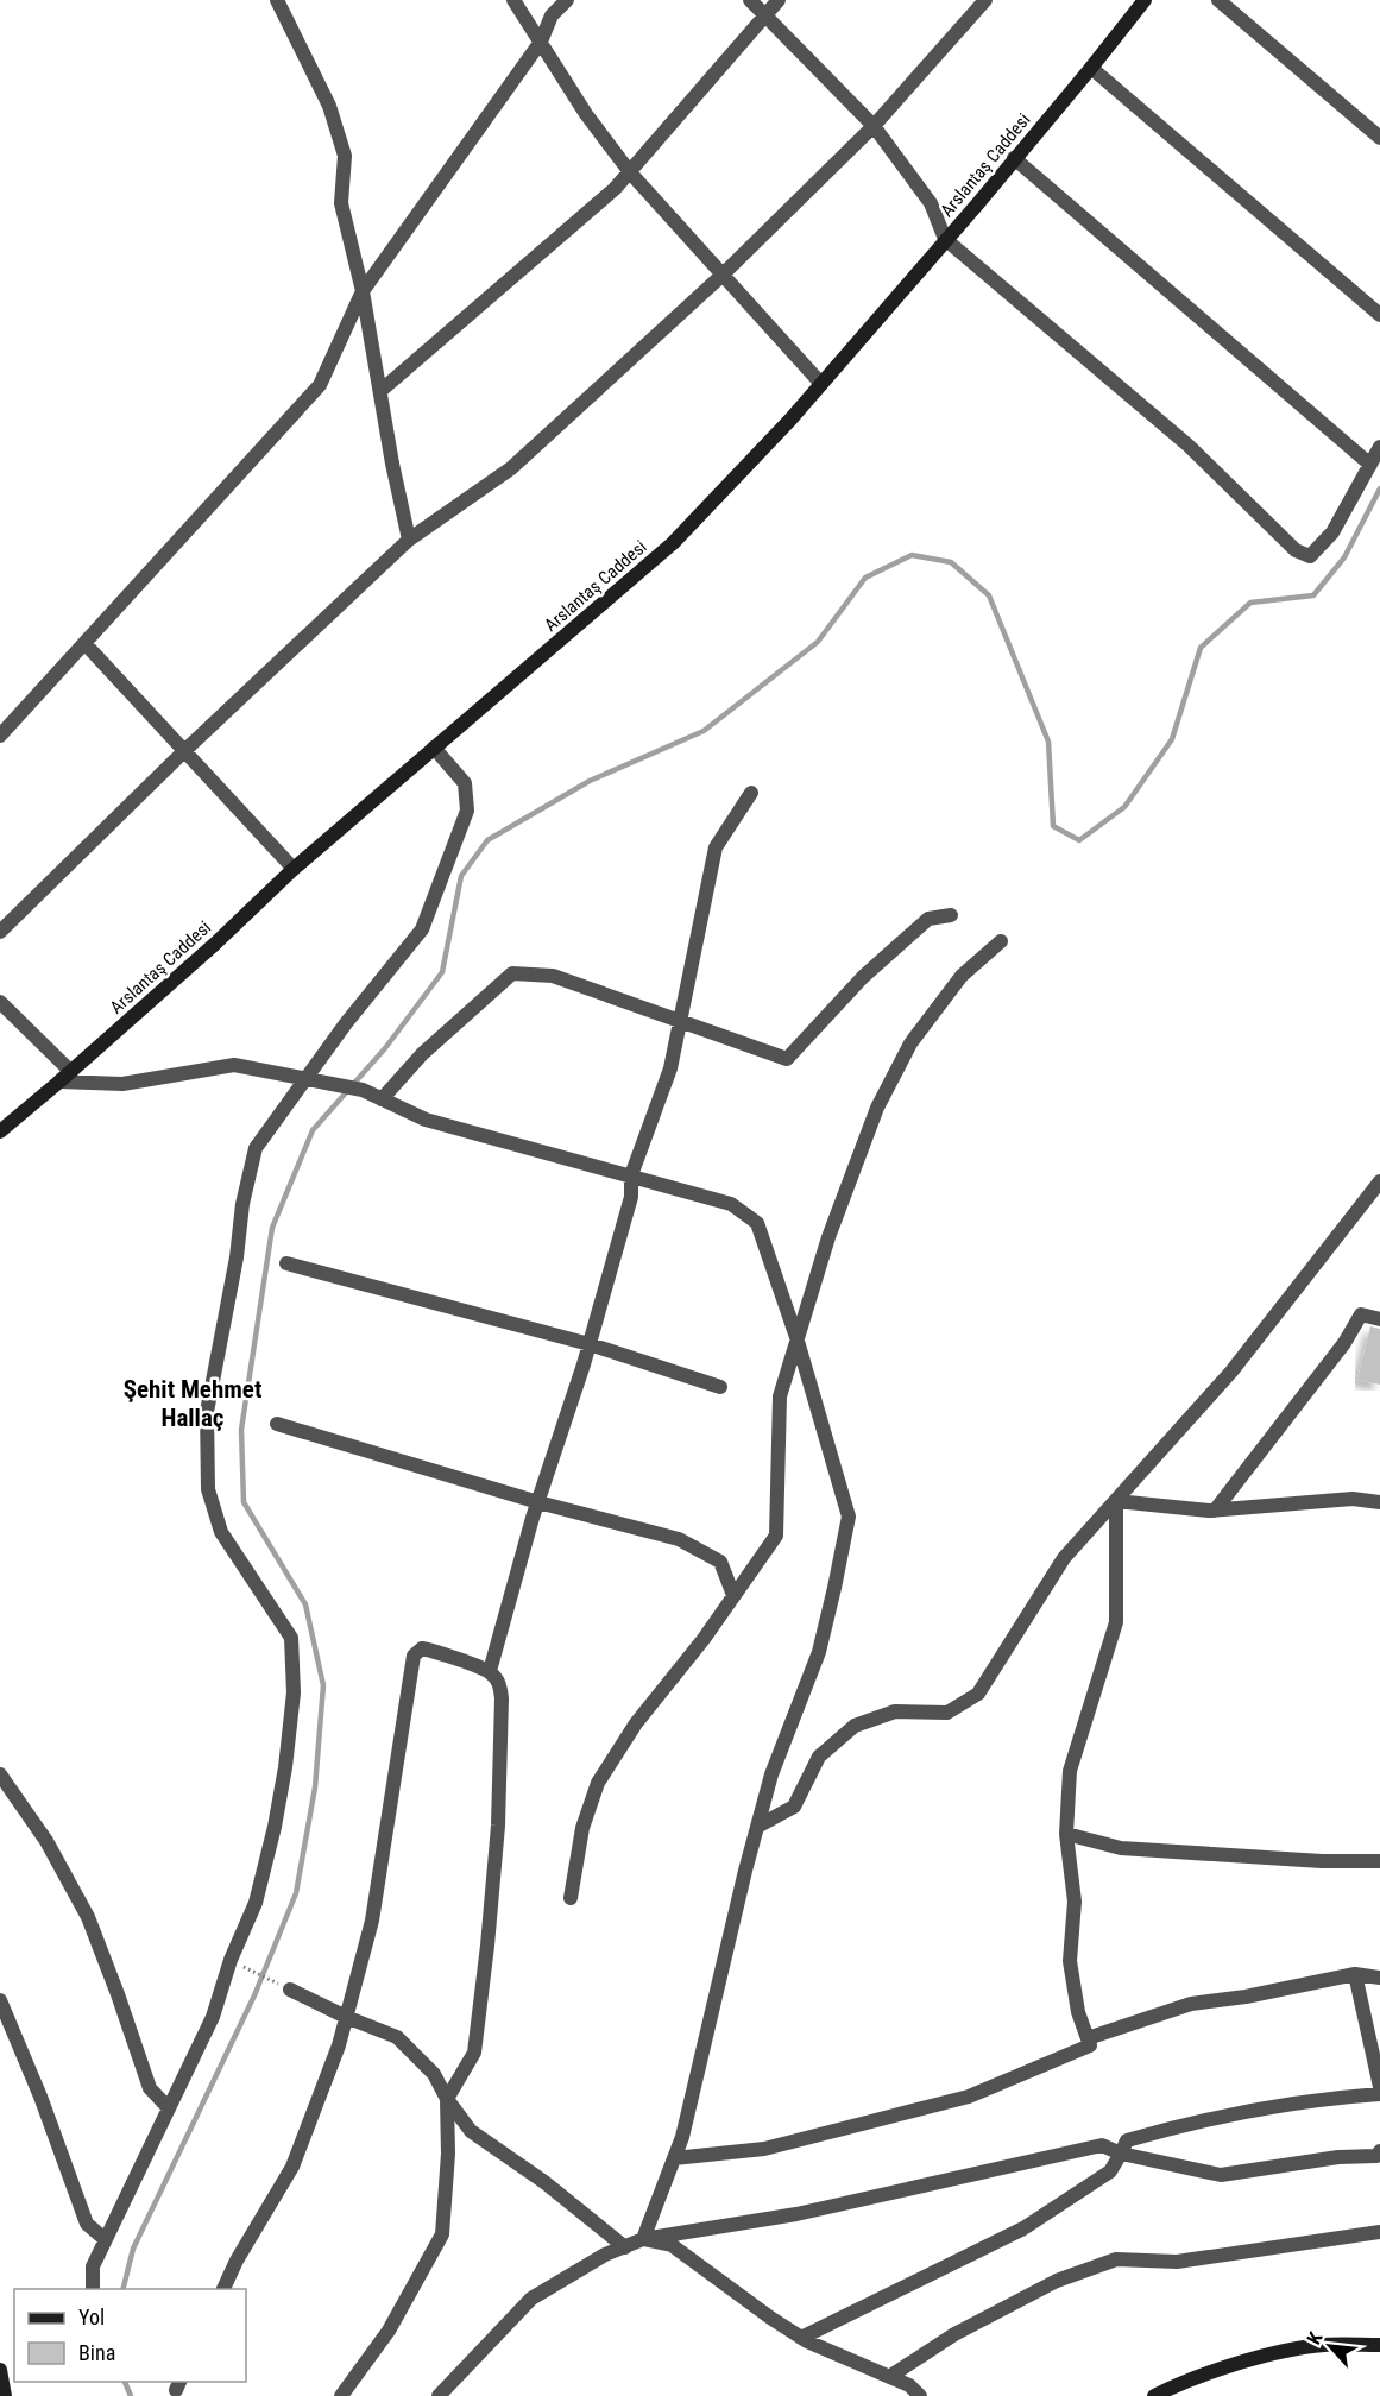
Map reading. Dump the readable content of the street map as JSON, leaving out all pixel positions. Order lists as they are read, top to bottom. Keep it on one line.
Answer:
{"streets":{"main road":["Arslantaş Caddesi"]},"districts":["Şehit Mehmet Hallaç"],"legend":["Yol","Bina"],"north":"top left"}
